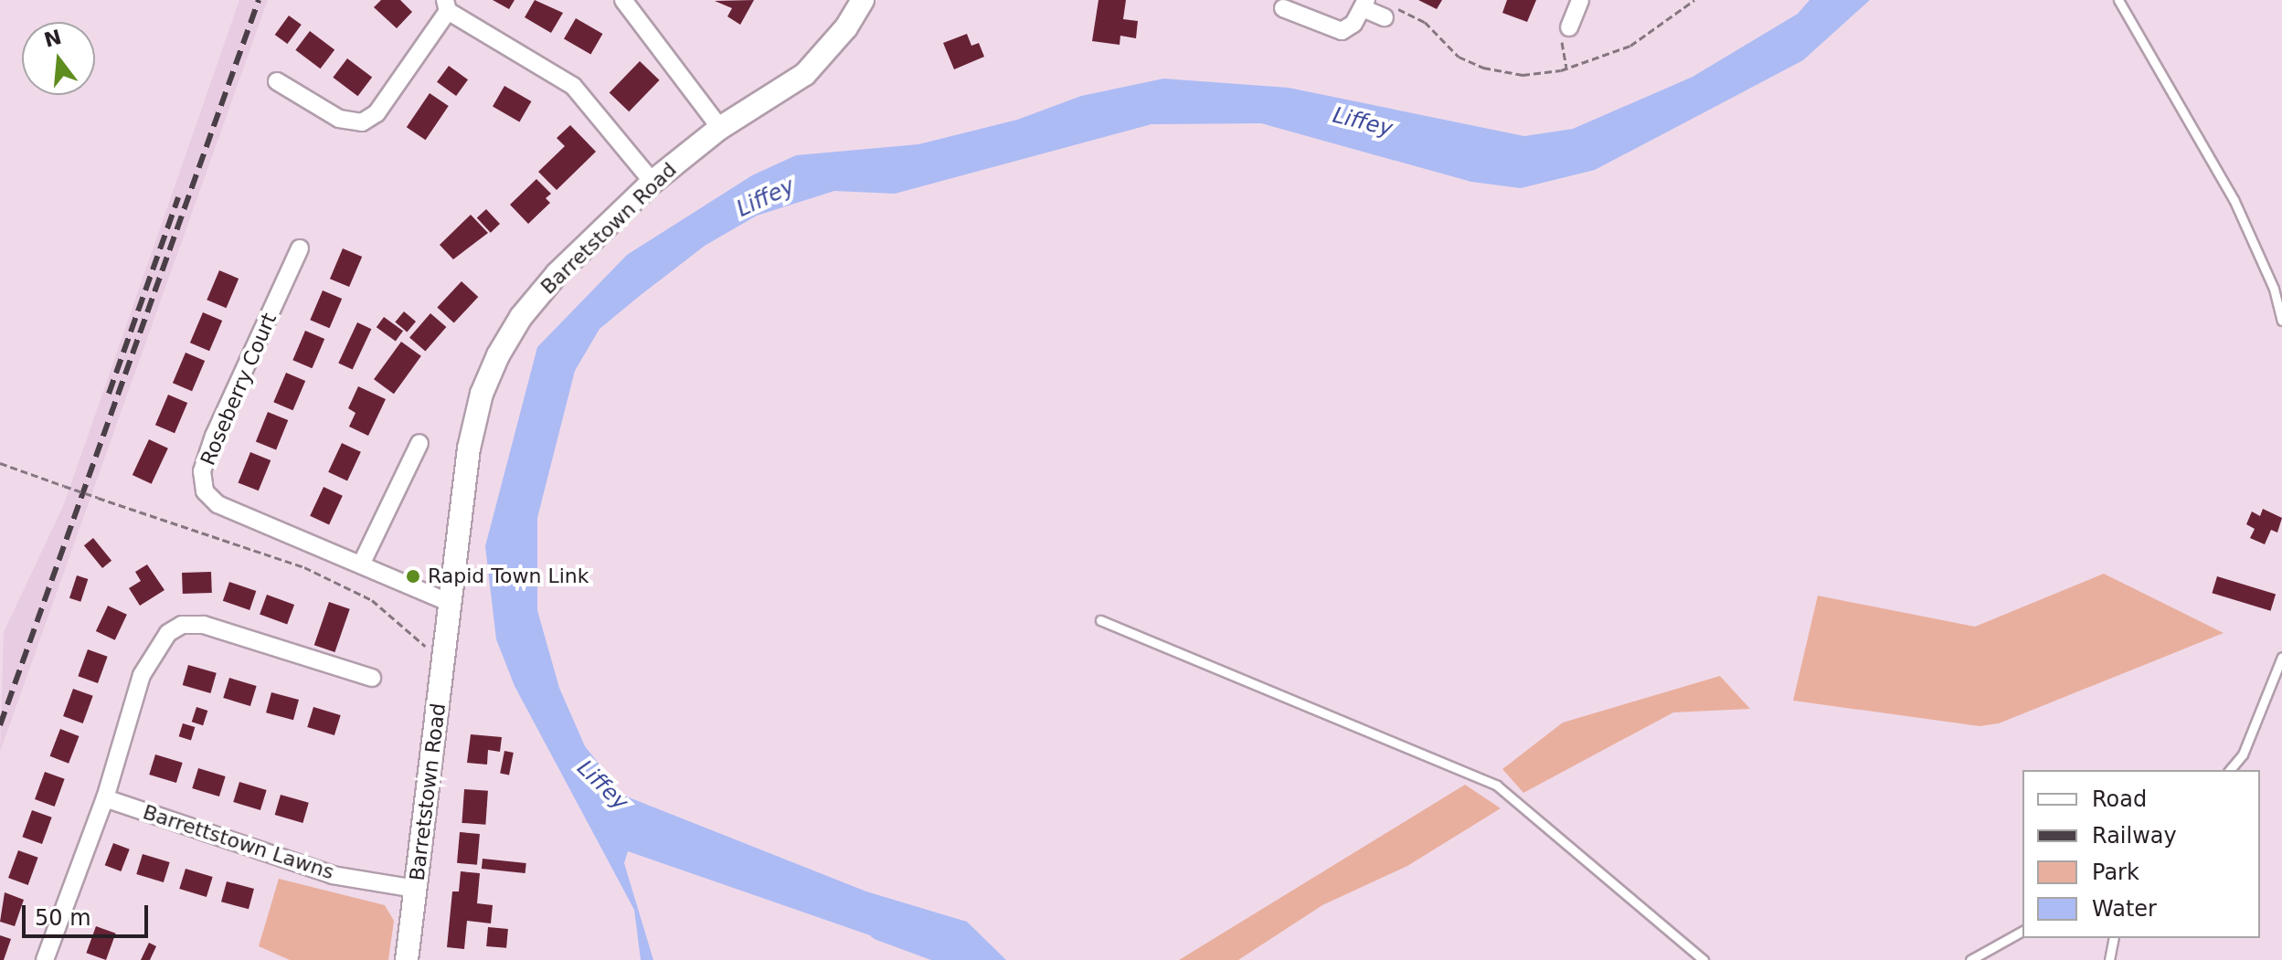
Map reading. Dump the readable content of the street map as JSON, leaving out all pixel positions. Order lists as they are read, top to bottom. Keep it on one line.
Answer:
{"streets":{"street":["Barretstown Road","Roseberry Court","Barrettstown Lawns"]},"crossings":[["Barretstown Road","Roseberry Court"],["Barretstown Road","Barrettstown Lawns"]],"water":["Liffey"],"places":["Rapid Town Link"],"legend":["Road","Railway","Park","Water"],"scale_bar":"50 m","north":"top"}
